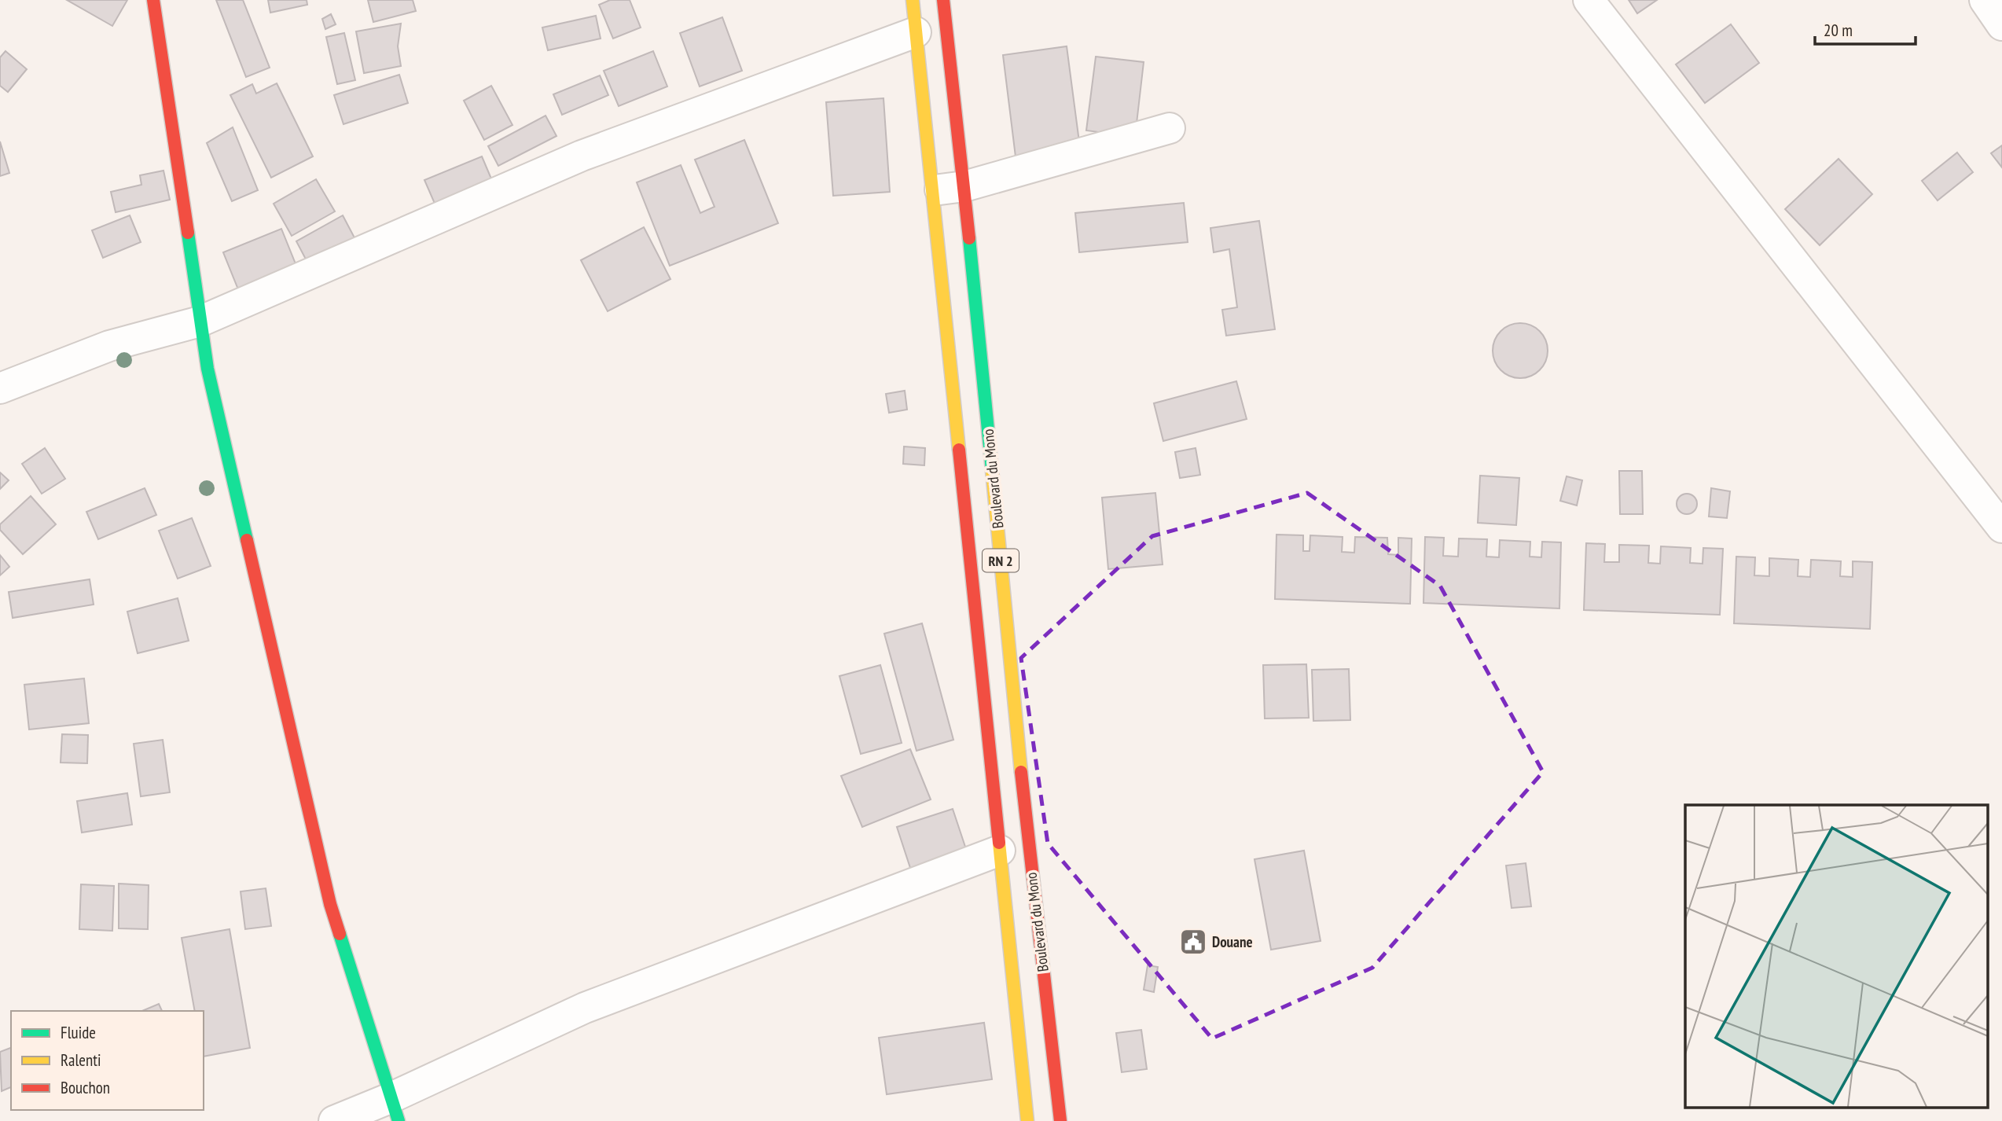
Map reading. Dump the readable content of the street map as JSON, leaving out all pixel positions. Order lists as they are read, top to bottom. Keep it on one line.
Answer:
{"streets":{"main road":["Boulevard du Mono","RN 2"]},"places":{"public building":["Douane"]},"legend":["Fluide","Ralenti","Bouchon"],"scale_bar":"20 m"}
